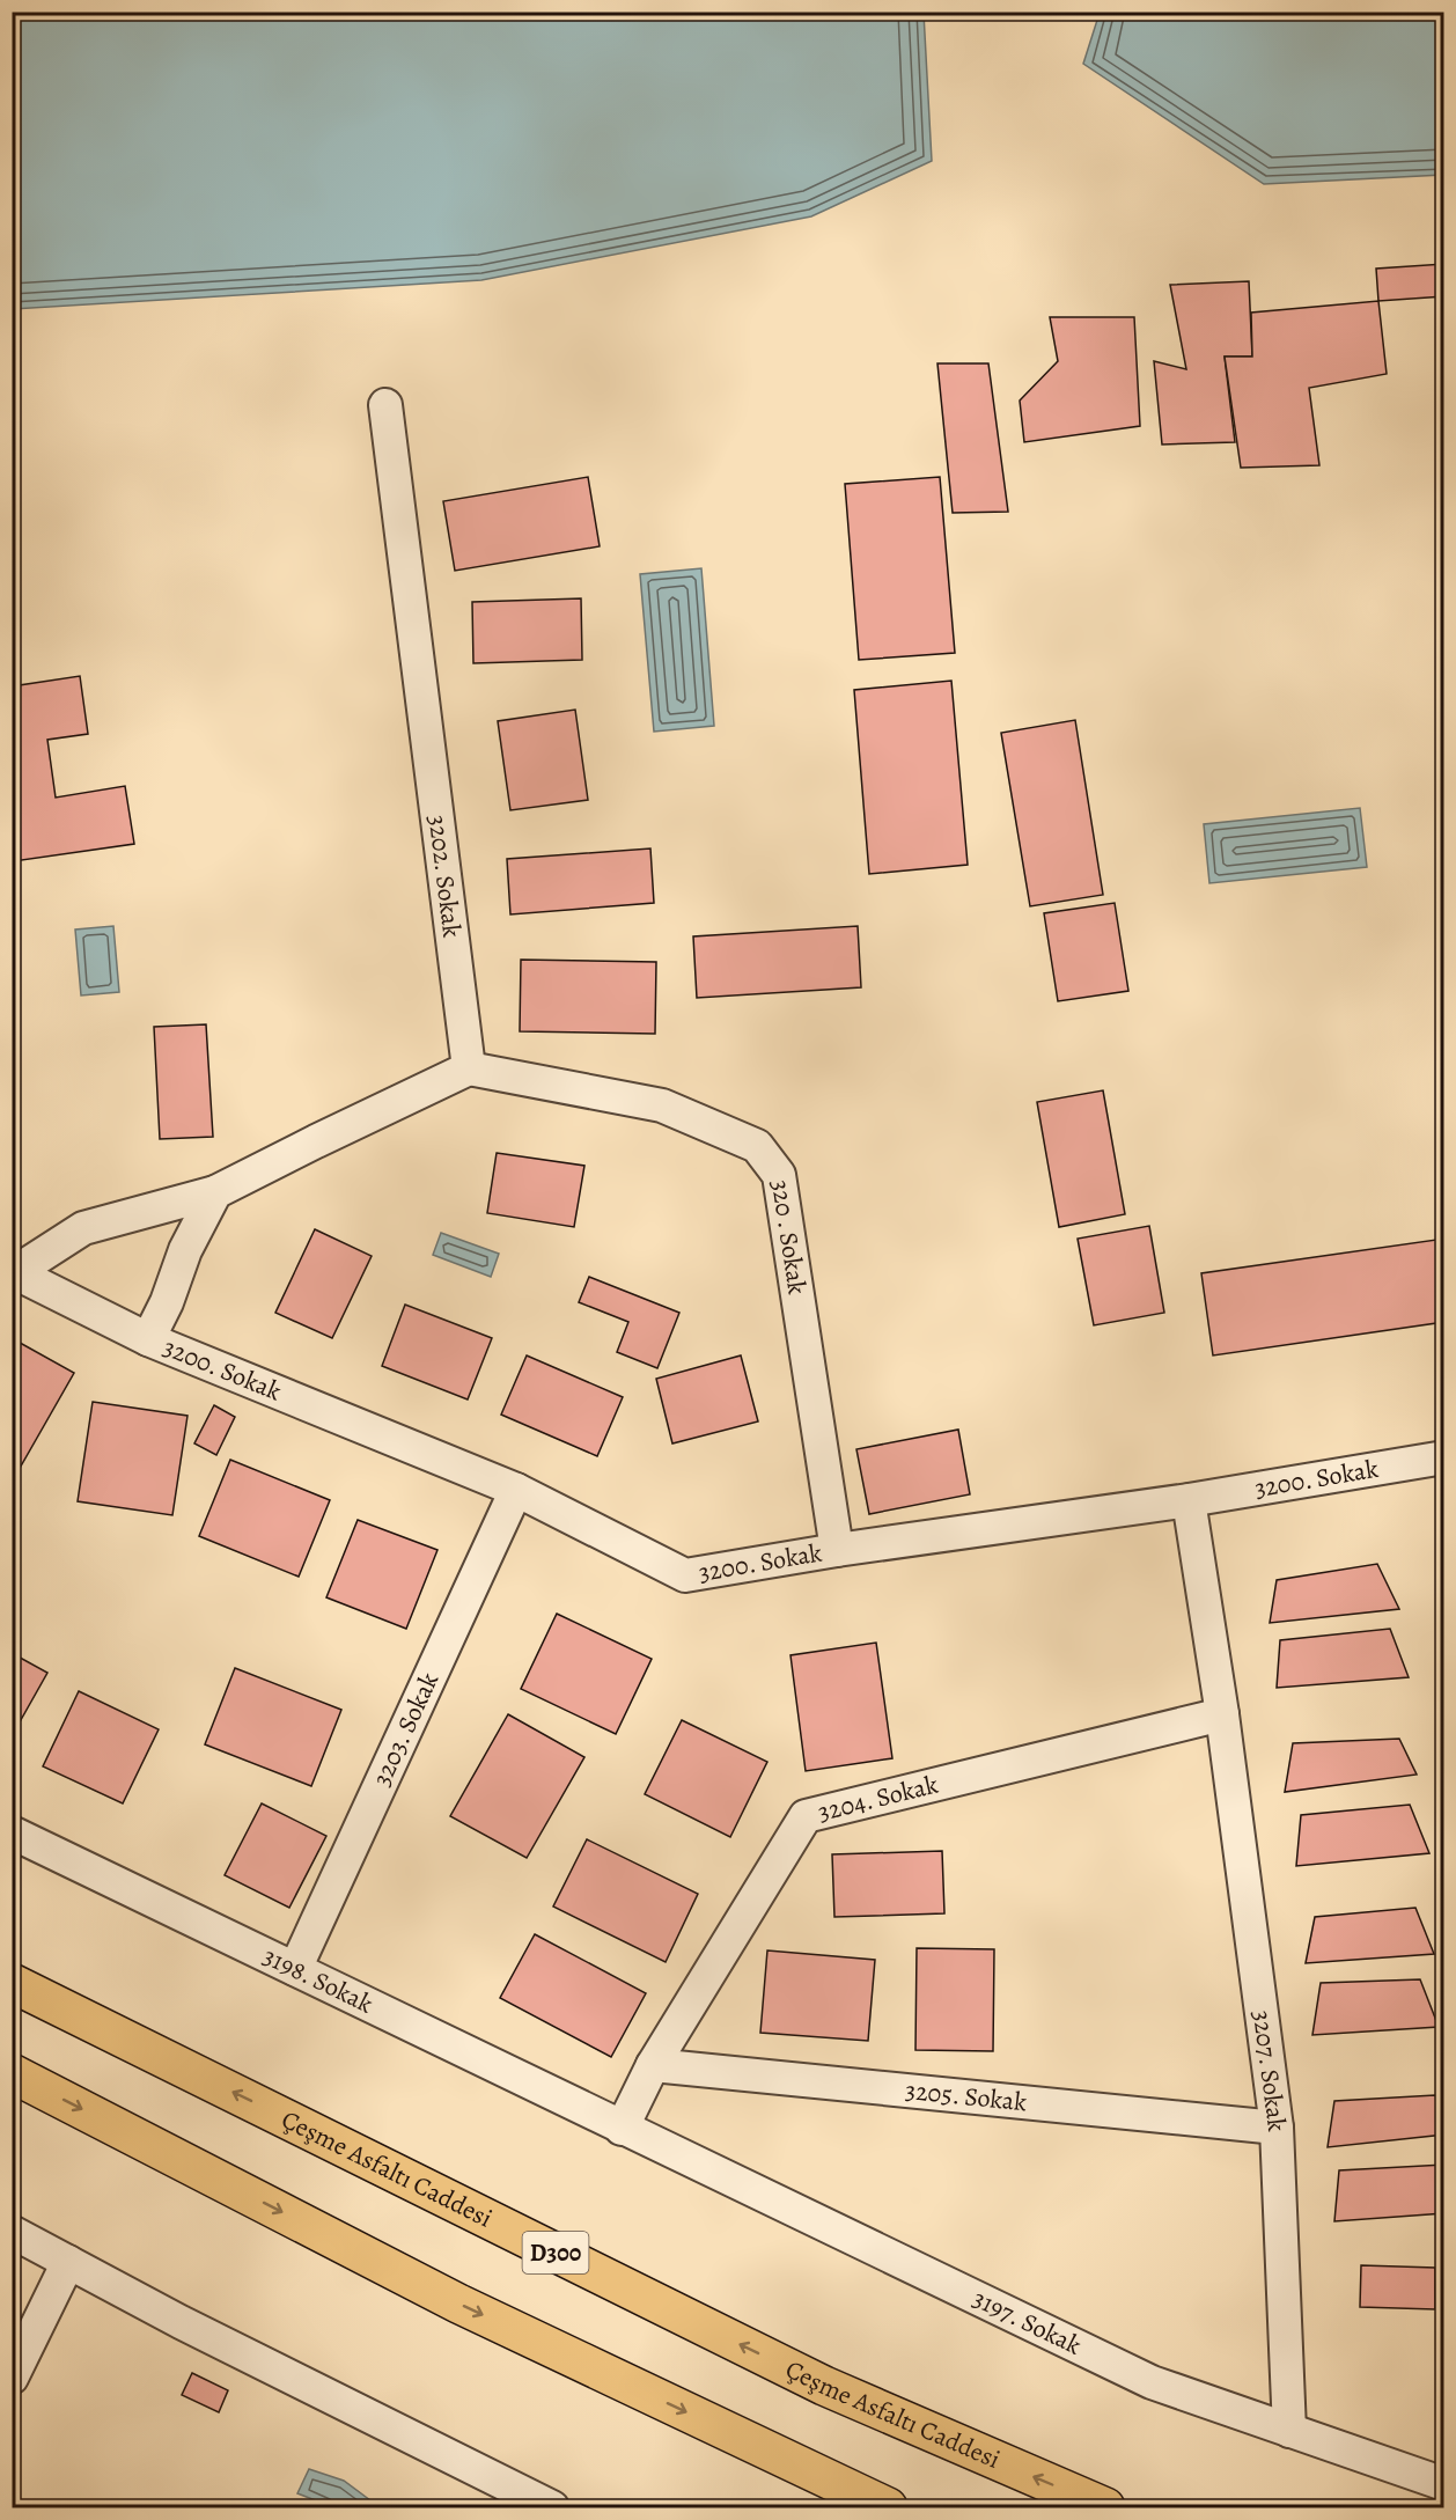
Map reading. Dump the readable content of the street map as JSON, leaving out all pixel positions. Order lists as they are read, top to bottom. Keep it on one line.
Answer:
{"streets":{"highway":["Çeşme Asfaltı Caddesi","D300"],"street":["3202. Sokak","320 . Sokak","3200. Sokak","3203. Sokak","3204. Sokak","3198. Sokak","3207. Sokak","3205. Sokak","3197. Sokak"]},"crossings":[["3202. Sokak","320 . Sokak"],["320 . Sokak","3200. Sokak"],["3200. Sokak","3203. Sokak"],["3200. Sokak","3207. Sokak"],["3203. Sokak","3198. Sokak"],["3204. Sokak","3198. Sokak"],["3204. Sokak","3207. Sokak"],["3204. Sokak","3205. Sokak"],["3204. Sokak","3197. Sokak"],["3198. Sokak","3197. Sokak"],["3207. Sokak","3205. Sokak"],["3207. Sokak","3197. Sokak"]]}
